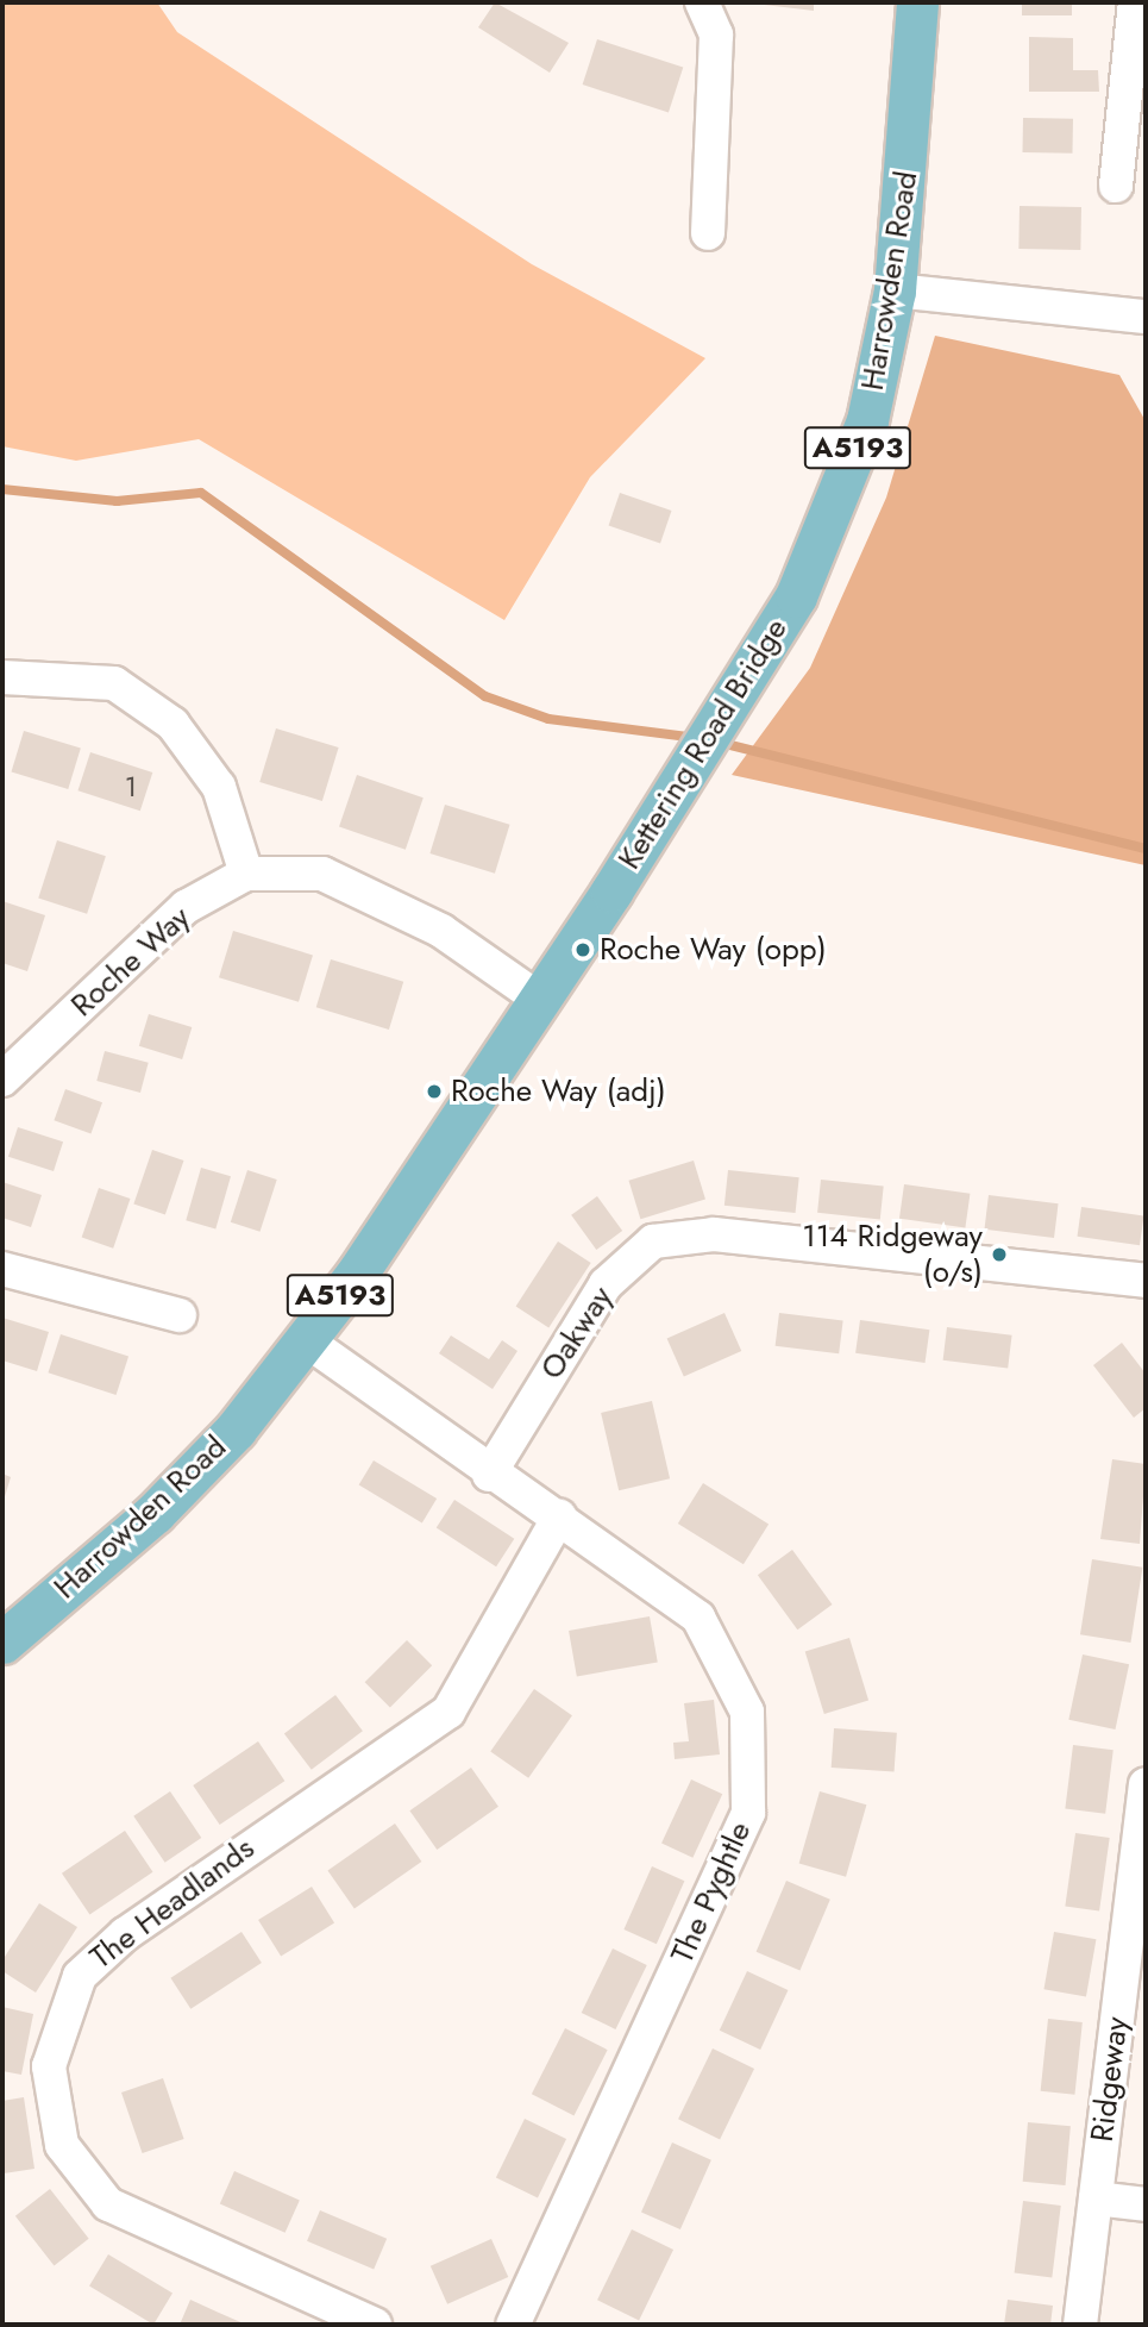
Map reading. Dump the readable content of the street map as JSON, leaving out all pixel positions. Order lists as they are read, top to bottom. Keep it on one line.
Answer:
{"streets":{"main road":["Harrowden Road","A5193","Kettering Road Bridge"],"street":["Roche Way","Oakway","The Pyghtle","The Headlands","Ridgeway"]},"crossings":[["Harrowden Road","Kettering Road Bridge"],["Harrowden Road","Roche Way"],["Harrowden Road","The Pyghtle"],["Oakway","The Pyghtle"],["The Pyghtle","The Headlands"]],"places":["Roche Way (opp)","Roche Way (adj)","114 Ridgeway (o/s)"],"house_numbers":["1"]}
